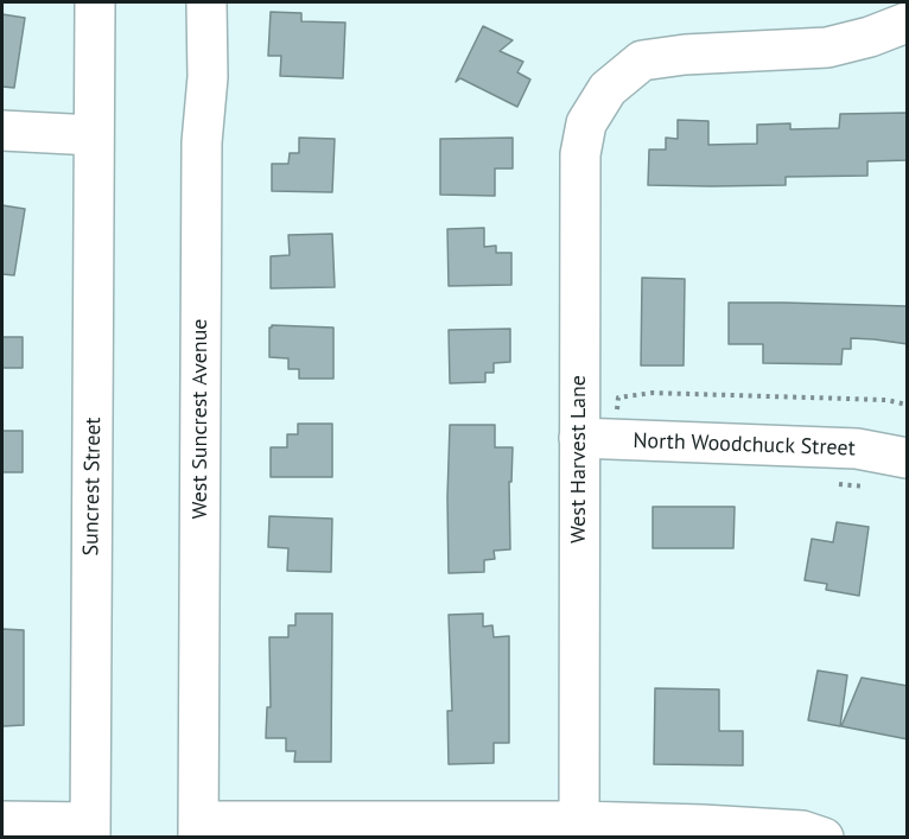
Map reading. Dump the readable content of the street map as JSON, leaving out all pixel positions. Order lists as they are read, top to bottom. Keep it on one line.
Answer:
{"streets":{"street":["West Suncrest Avenue","North Woodchuck Street","West Harvest Lane","Suncrest Street"]},"crossings":[["North Woodchuck Street","West Harvest Lane"]]}
